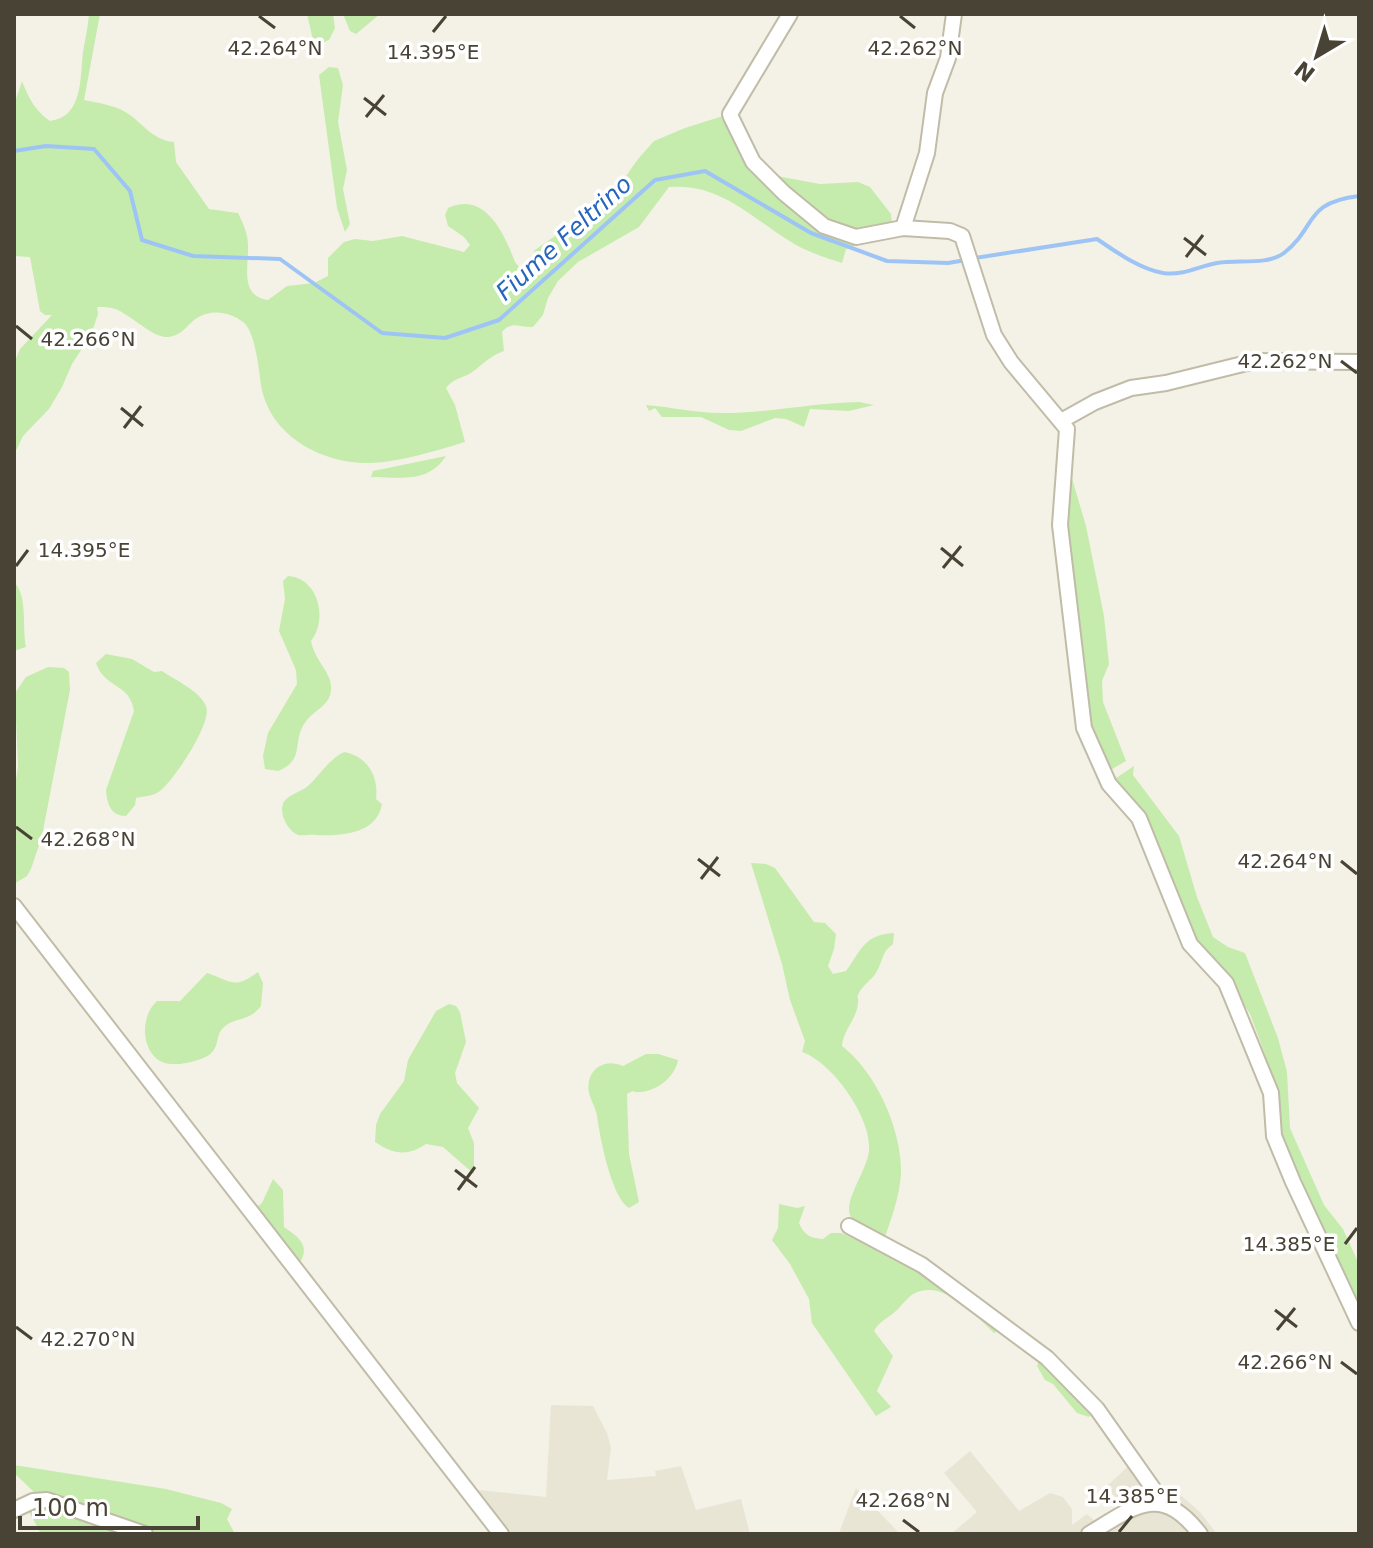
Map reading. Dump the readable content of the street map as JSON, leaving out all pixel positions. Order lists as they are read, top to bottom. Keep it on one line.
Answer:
{"water":["Fiume Feltrino"],"scale_bar":"100 m","north":"bottom left","coordinates":["42.264°N","42.262°N","14.395°E","42.266°N","42.268°N","14.385°E","42.270°N"]}
